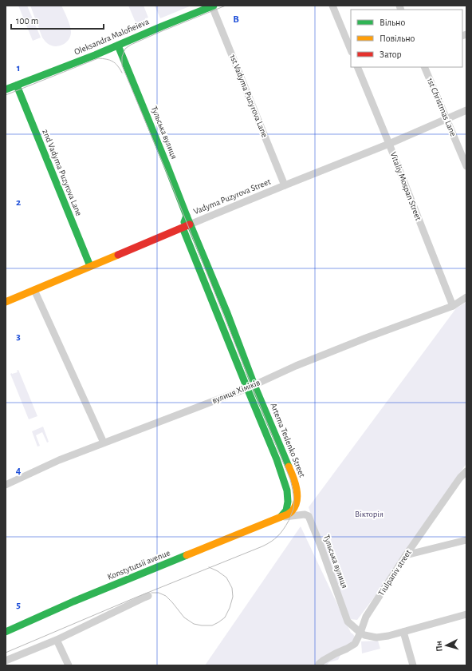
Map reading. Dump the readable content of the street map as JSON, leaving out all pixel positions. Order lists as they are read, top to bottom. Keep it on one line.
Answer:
{"streets":{"street":["Oleksandra Malofieieva","1st Vadyma Puzyrova Lane","1st Christmas Lane","Тульська вулиця","2nd Vadyma Puzyrova Lane","Vitaliy Mospan Street","Vadyma Puzyrova Street","вулиця Хіміків","Artema Teslenko Street","Konstytutsii avenue","Tiulpaniv street"]},"crossings":[["Oleksandra Malofieieva","1st Vadyma Puzyrova Lane"],["Oleksandra Malofieieva","Тульська вулиця"],["Oleksandra Malofieieva","2nd Vadyma Puzyrova Lane"],["1st Vadyma Puzyrova Lane","Vadyma Puzyrova Street"],["1st Christmas Lane","Vadyma Puzyrova Street"],["Тульська вулиця","Vadyma Puzyrova Street"],["Тульська вулиця","Artema Teslenko Street"],["Тульська вулиця","Konstytutsii avenue"],["Тульська вулиця","Tiulpaniv street"],["2nd Vadyma Puzyrova Lane","Vadyma Puzyrova Street"],["Vitaliy Mospan Street","Vadyma Puzyrova Street"],["Vitaliy Mospan Street","вулиця Хіміків"],["Vadyma Puzyrova Street","Artema Teslenko Street"],["вулиця Хіміків","Artema Teslenko Street"],["Artema Teslenko Street","Konstytutsii avenue"]],"parks":["Вікторія"],"legend":["Вільно","Повільно","Затор"],"scale_bar":"100 m","north":"left","grid":{"columns":["B"],"rows":["1","2","3","4","5"]}}
